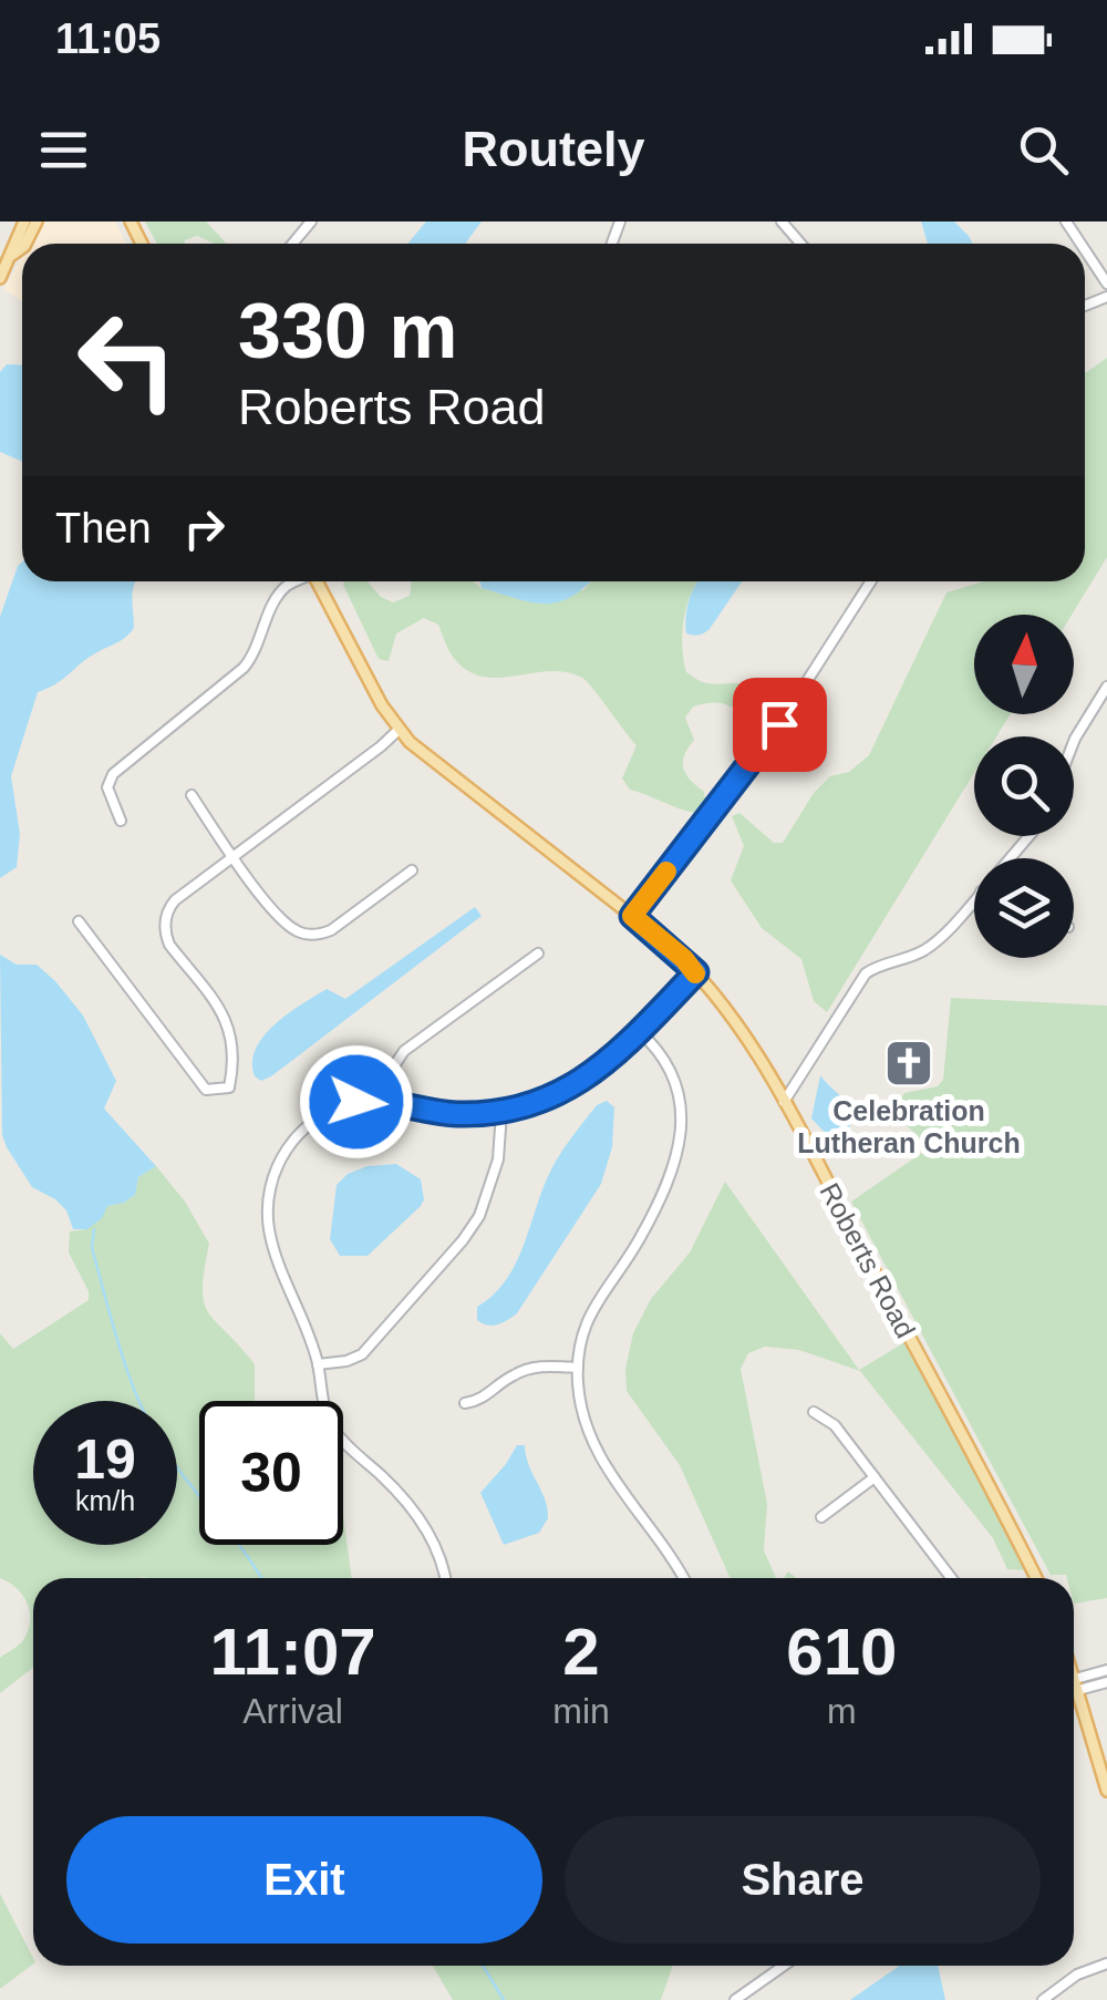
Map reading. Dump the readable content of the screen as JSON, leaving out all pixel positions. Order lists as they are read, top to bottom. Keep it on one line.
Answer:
{"streets":{"main road":["Roberts Road"]},"places":{"church":["Celebration Lutheran Church"]},"north":"top","page":{"status":"11:05","header":"Routely","turn":["330 m","Roberts Road"],"then":"Then","speed":"19 km/h","limit":"30","eta":["11:07","Arrival","2","min","610","m"],"buttons":["Exit","Share"]}}
